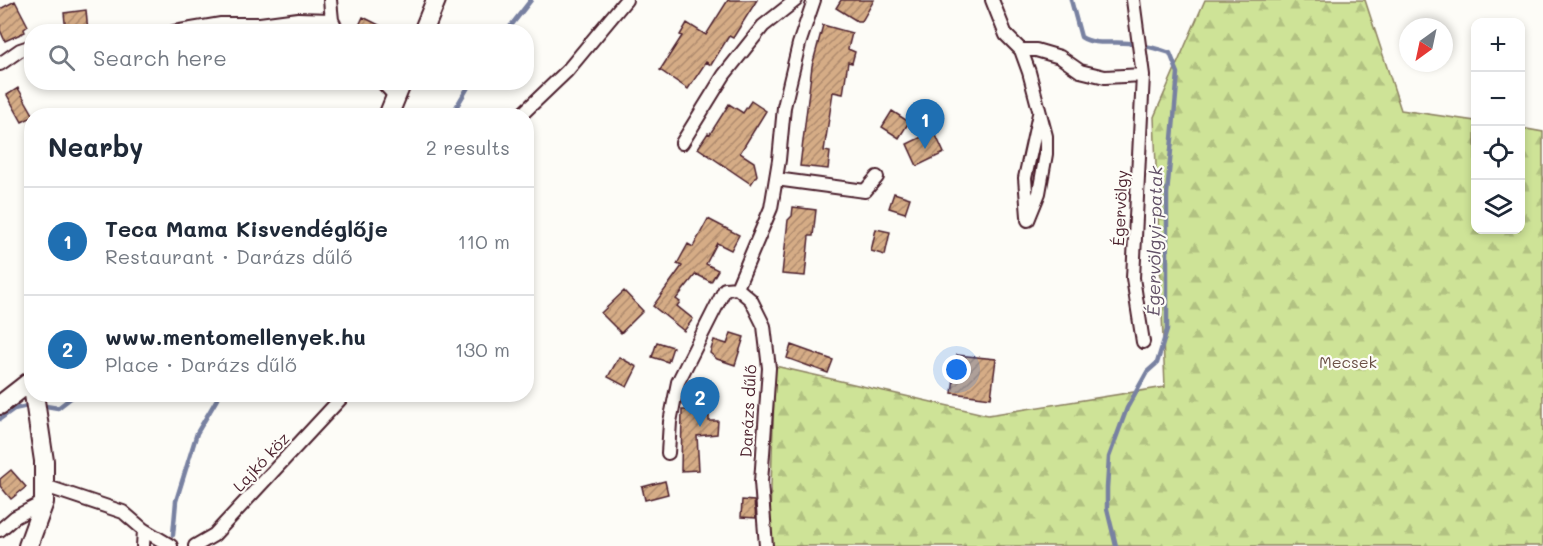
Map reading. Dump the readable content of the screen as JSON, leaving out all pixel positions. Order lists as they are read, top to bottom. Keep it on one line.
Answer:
{"streets":{"street":["Égervölgy","Darázs dűlő","Lajkó köz"]},"water":["Égervölgyi-patak"],"parks":["Mecsek"],"north":"bottom left","page":{"map_buttons":["+","−"],"search":"Search here","pins":["1","2"],"heading":["Nearby","2 results"],"list":[{"mark":"1","name":"Teca Mama Kisvendéglője","note":"Restaurant · Darázs dűlő","value":"110 m"},{"mark":"2","name":"www.mentomellenyek.hu","note":"Place · Darázs dűlő","value":"130 m"}]}}
